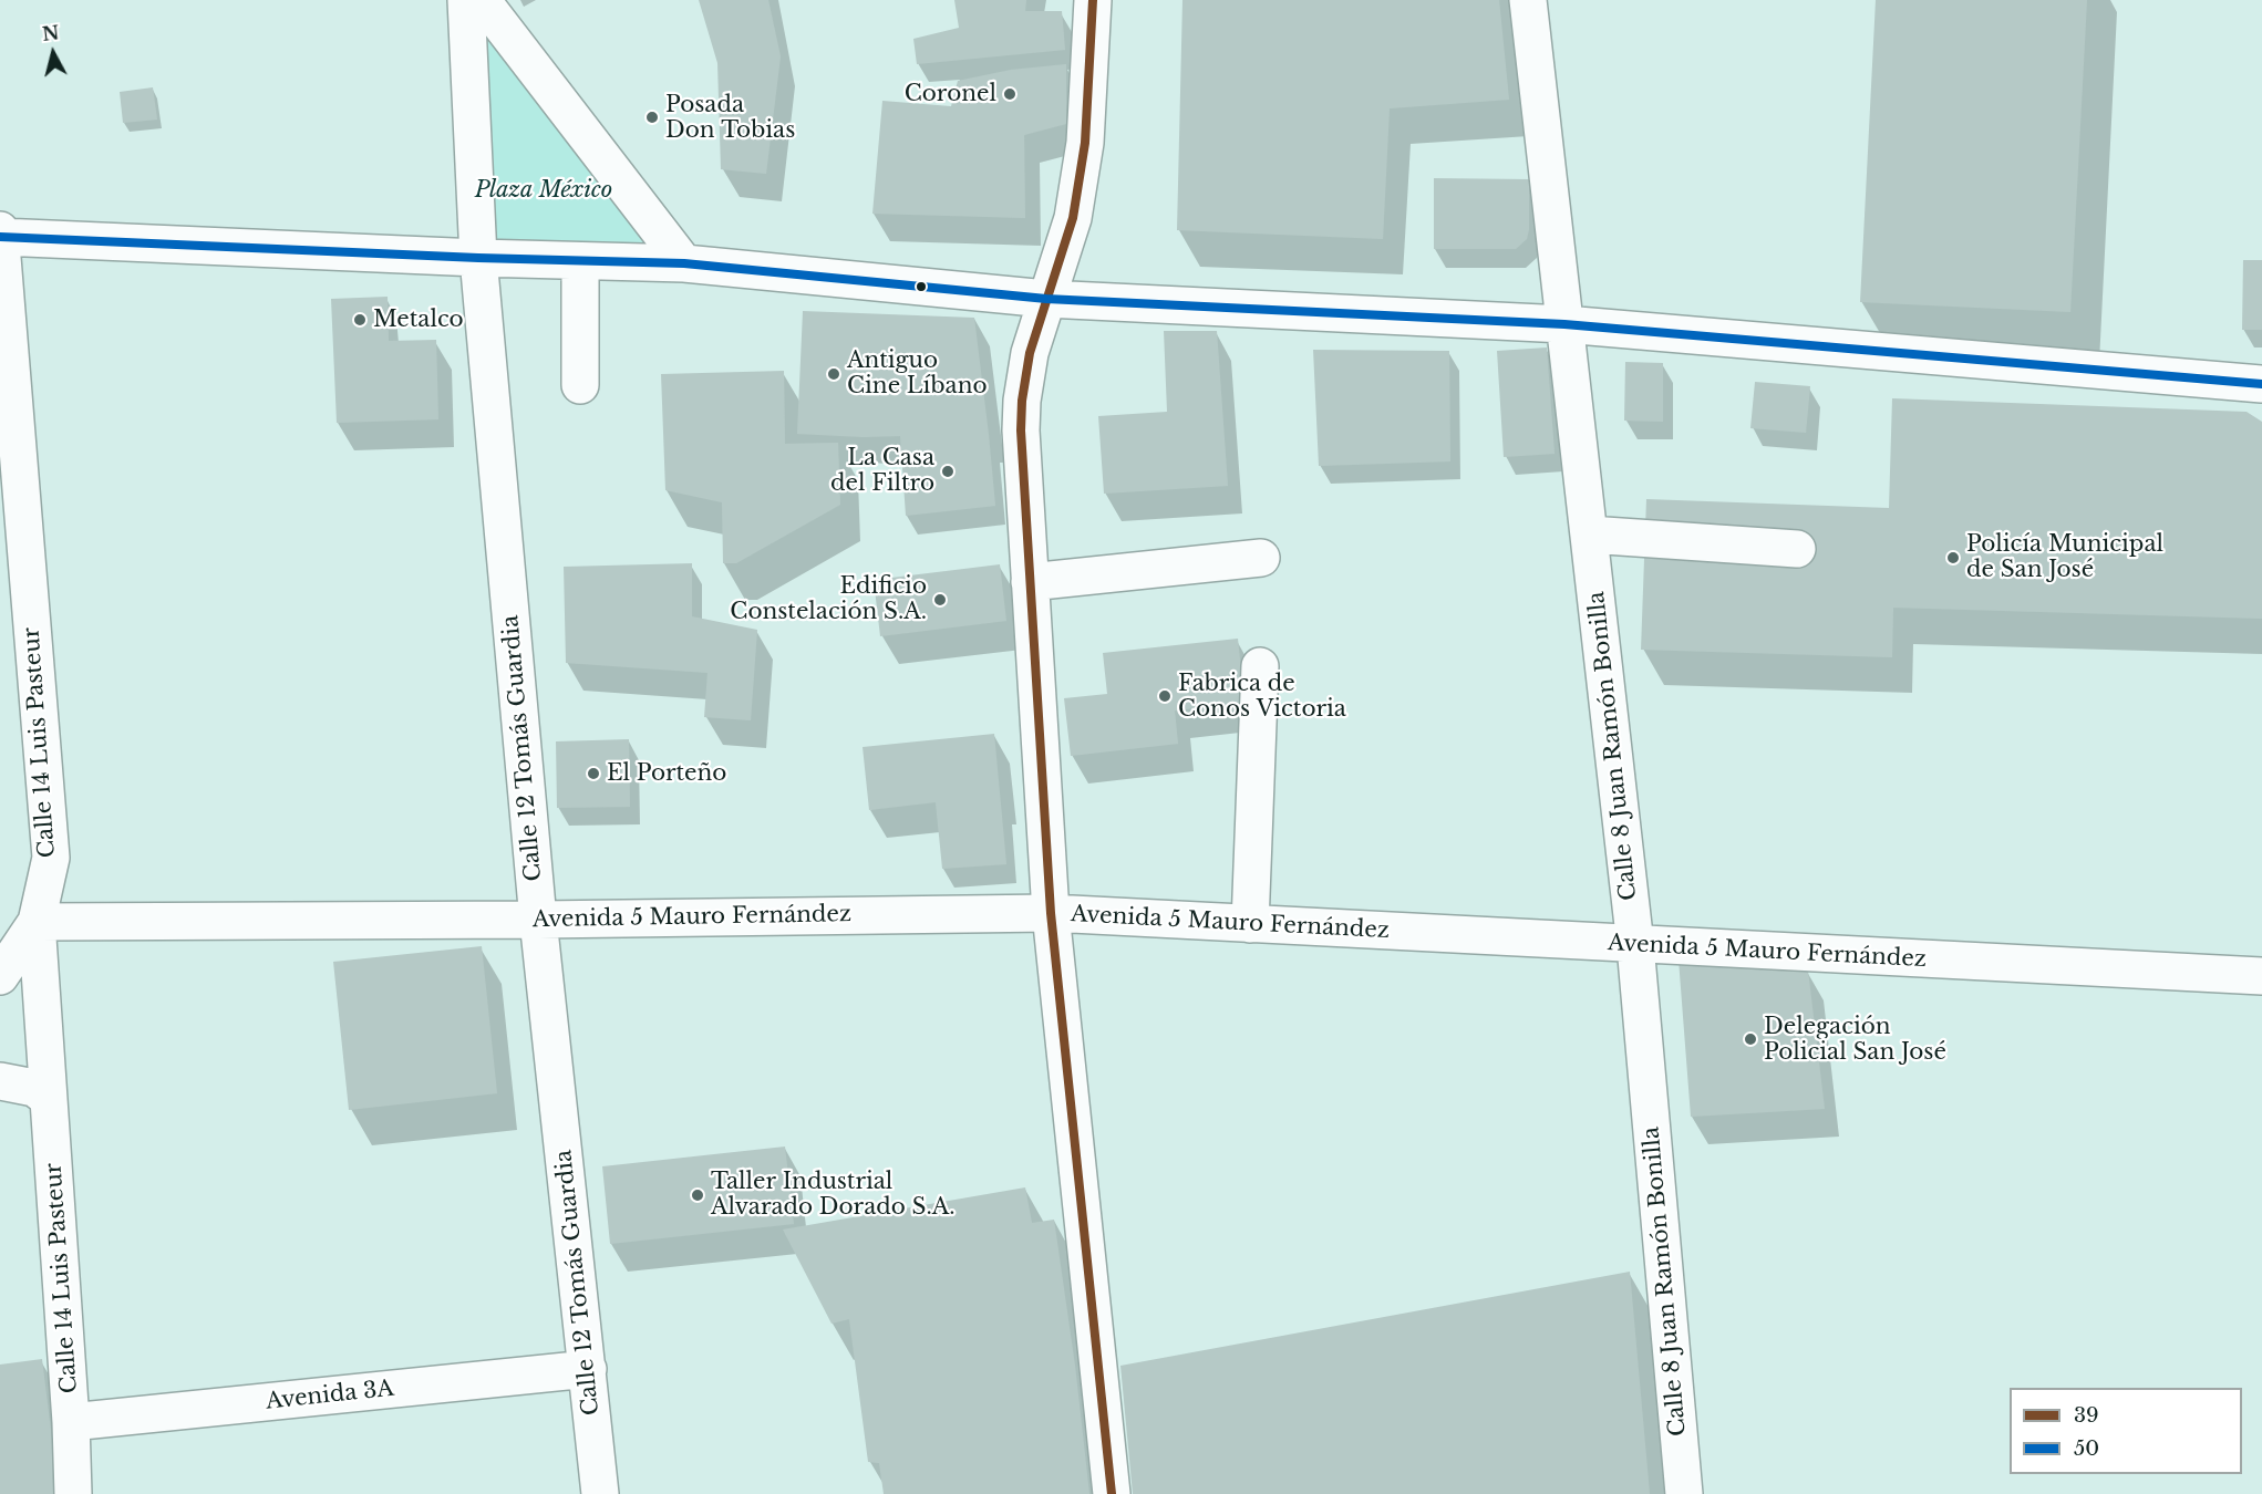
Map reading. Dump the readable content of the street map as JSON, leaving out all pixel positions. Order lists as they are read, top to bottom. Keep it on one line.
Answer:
{"streets":{"street":["Calle 14 Luis Pasteur","Calle 8 Juan Ramón Bonilla","Calle 12 Tomás Guardia","Avenida 5 Mauro Fernández","Avenida 3A"]},"crossings":[["Calle 14 Luis Pasteur","Avenida 5 Mauro Fernández"],["Calle 14 Luis Pasteur","Avenida 3A"],["Calle 8 Juan Ramón Bonilla","Avenida 5 Mauro Fernández"],["Calle 12 Tomás Guardia","Avenida 5 Mauro Fernández"],["Calle 12 Tomás Guardia","Avenida 3A"]],"parks":["Plaza México"],"places":["Coronel","Posada Don Tobias","Metalco","Antiguo Cine Líbano","La Casa del Filtro","Policía Municipal de San José","Edificio Constelación S.A.","Fabrica de Conos Victoria","El Porteño","Delegación Policial San José","Taller Industrial Alvarado Dorado S.A."],"lines":["transit line 39","transit line 50"],"legend":["39","50"],"north":"top"}
